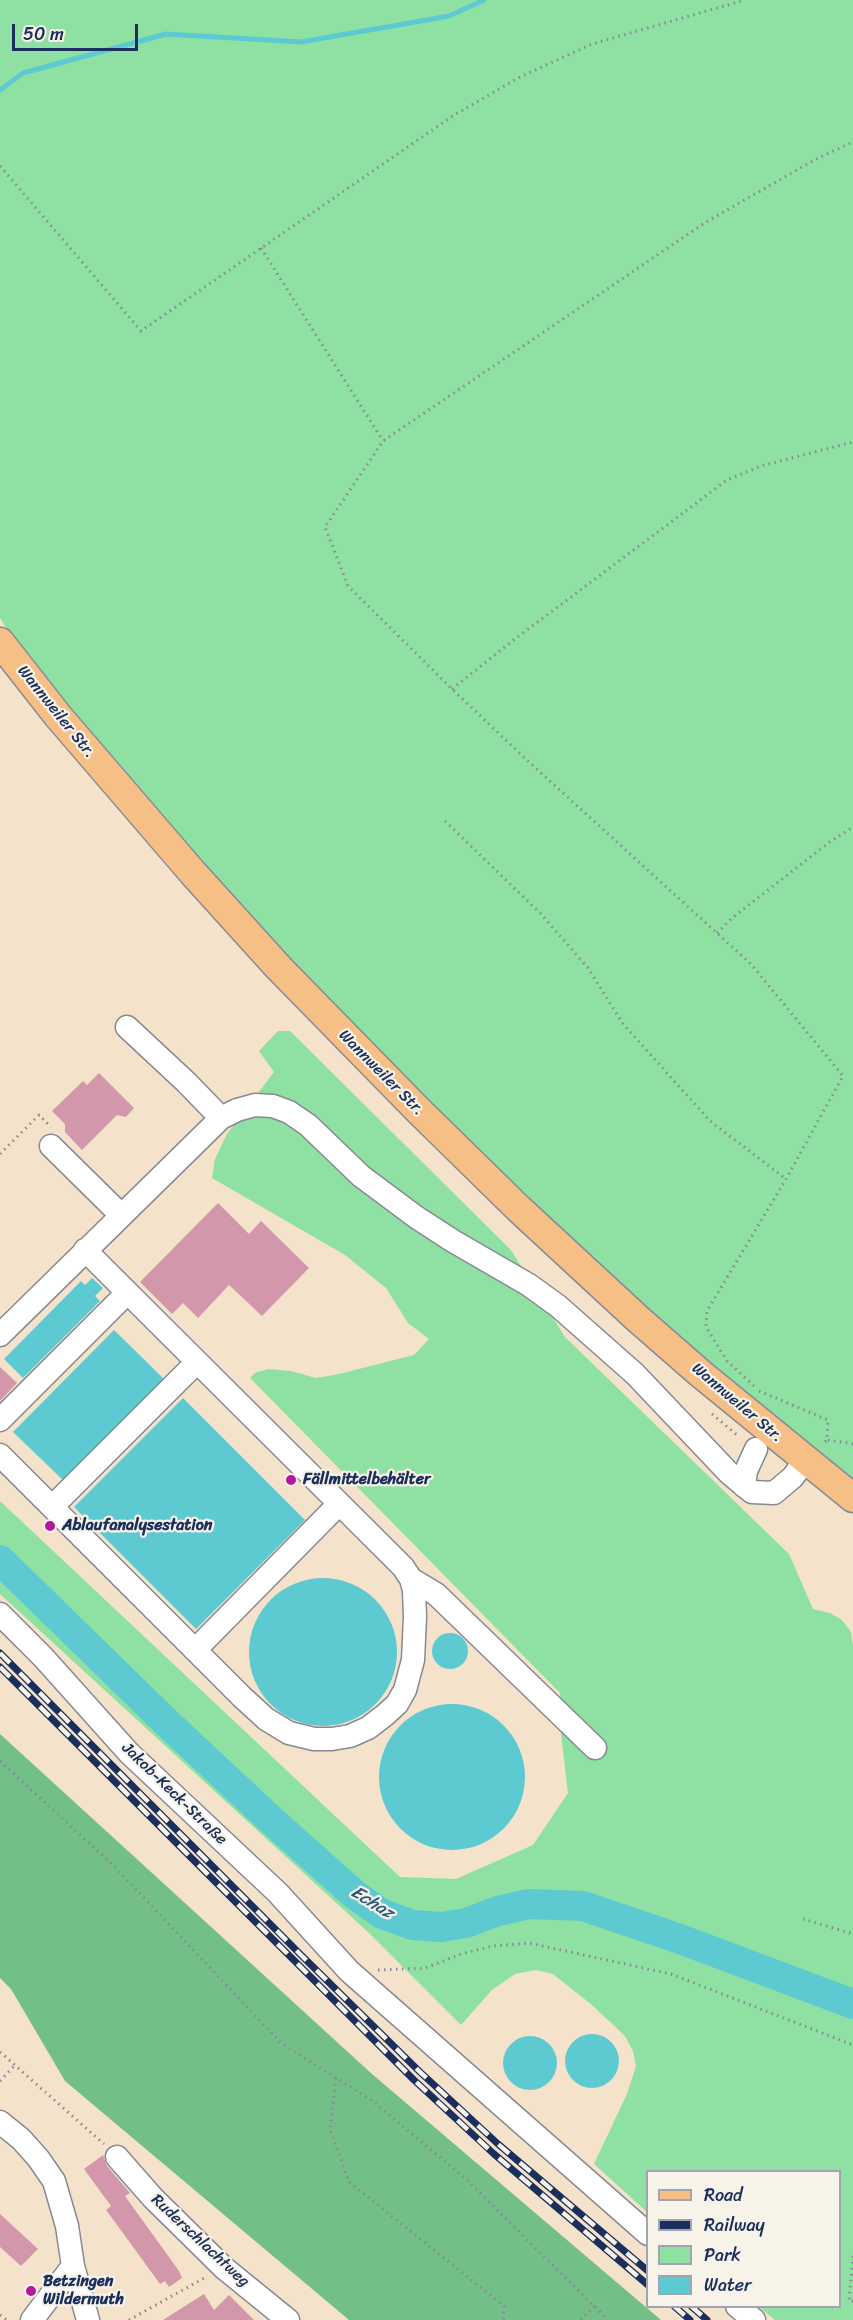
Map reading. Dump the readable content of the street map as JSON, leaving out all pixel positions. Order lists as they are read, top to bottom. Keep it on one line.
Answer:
{"streets":{"main road":["Wannweiler Str."],"street":["Jakob-Keck-Straße","Ruderschlachtweg"]},"water":["Echaz"],"places":["Fällmittelbehälter","Ablaufanalysestation","Betzingen Wildermuth"],"legend":["Road","Railway","Park","Water"],"scale_bar":"50 m"}
